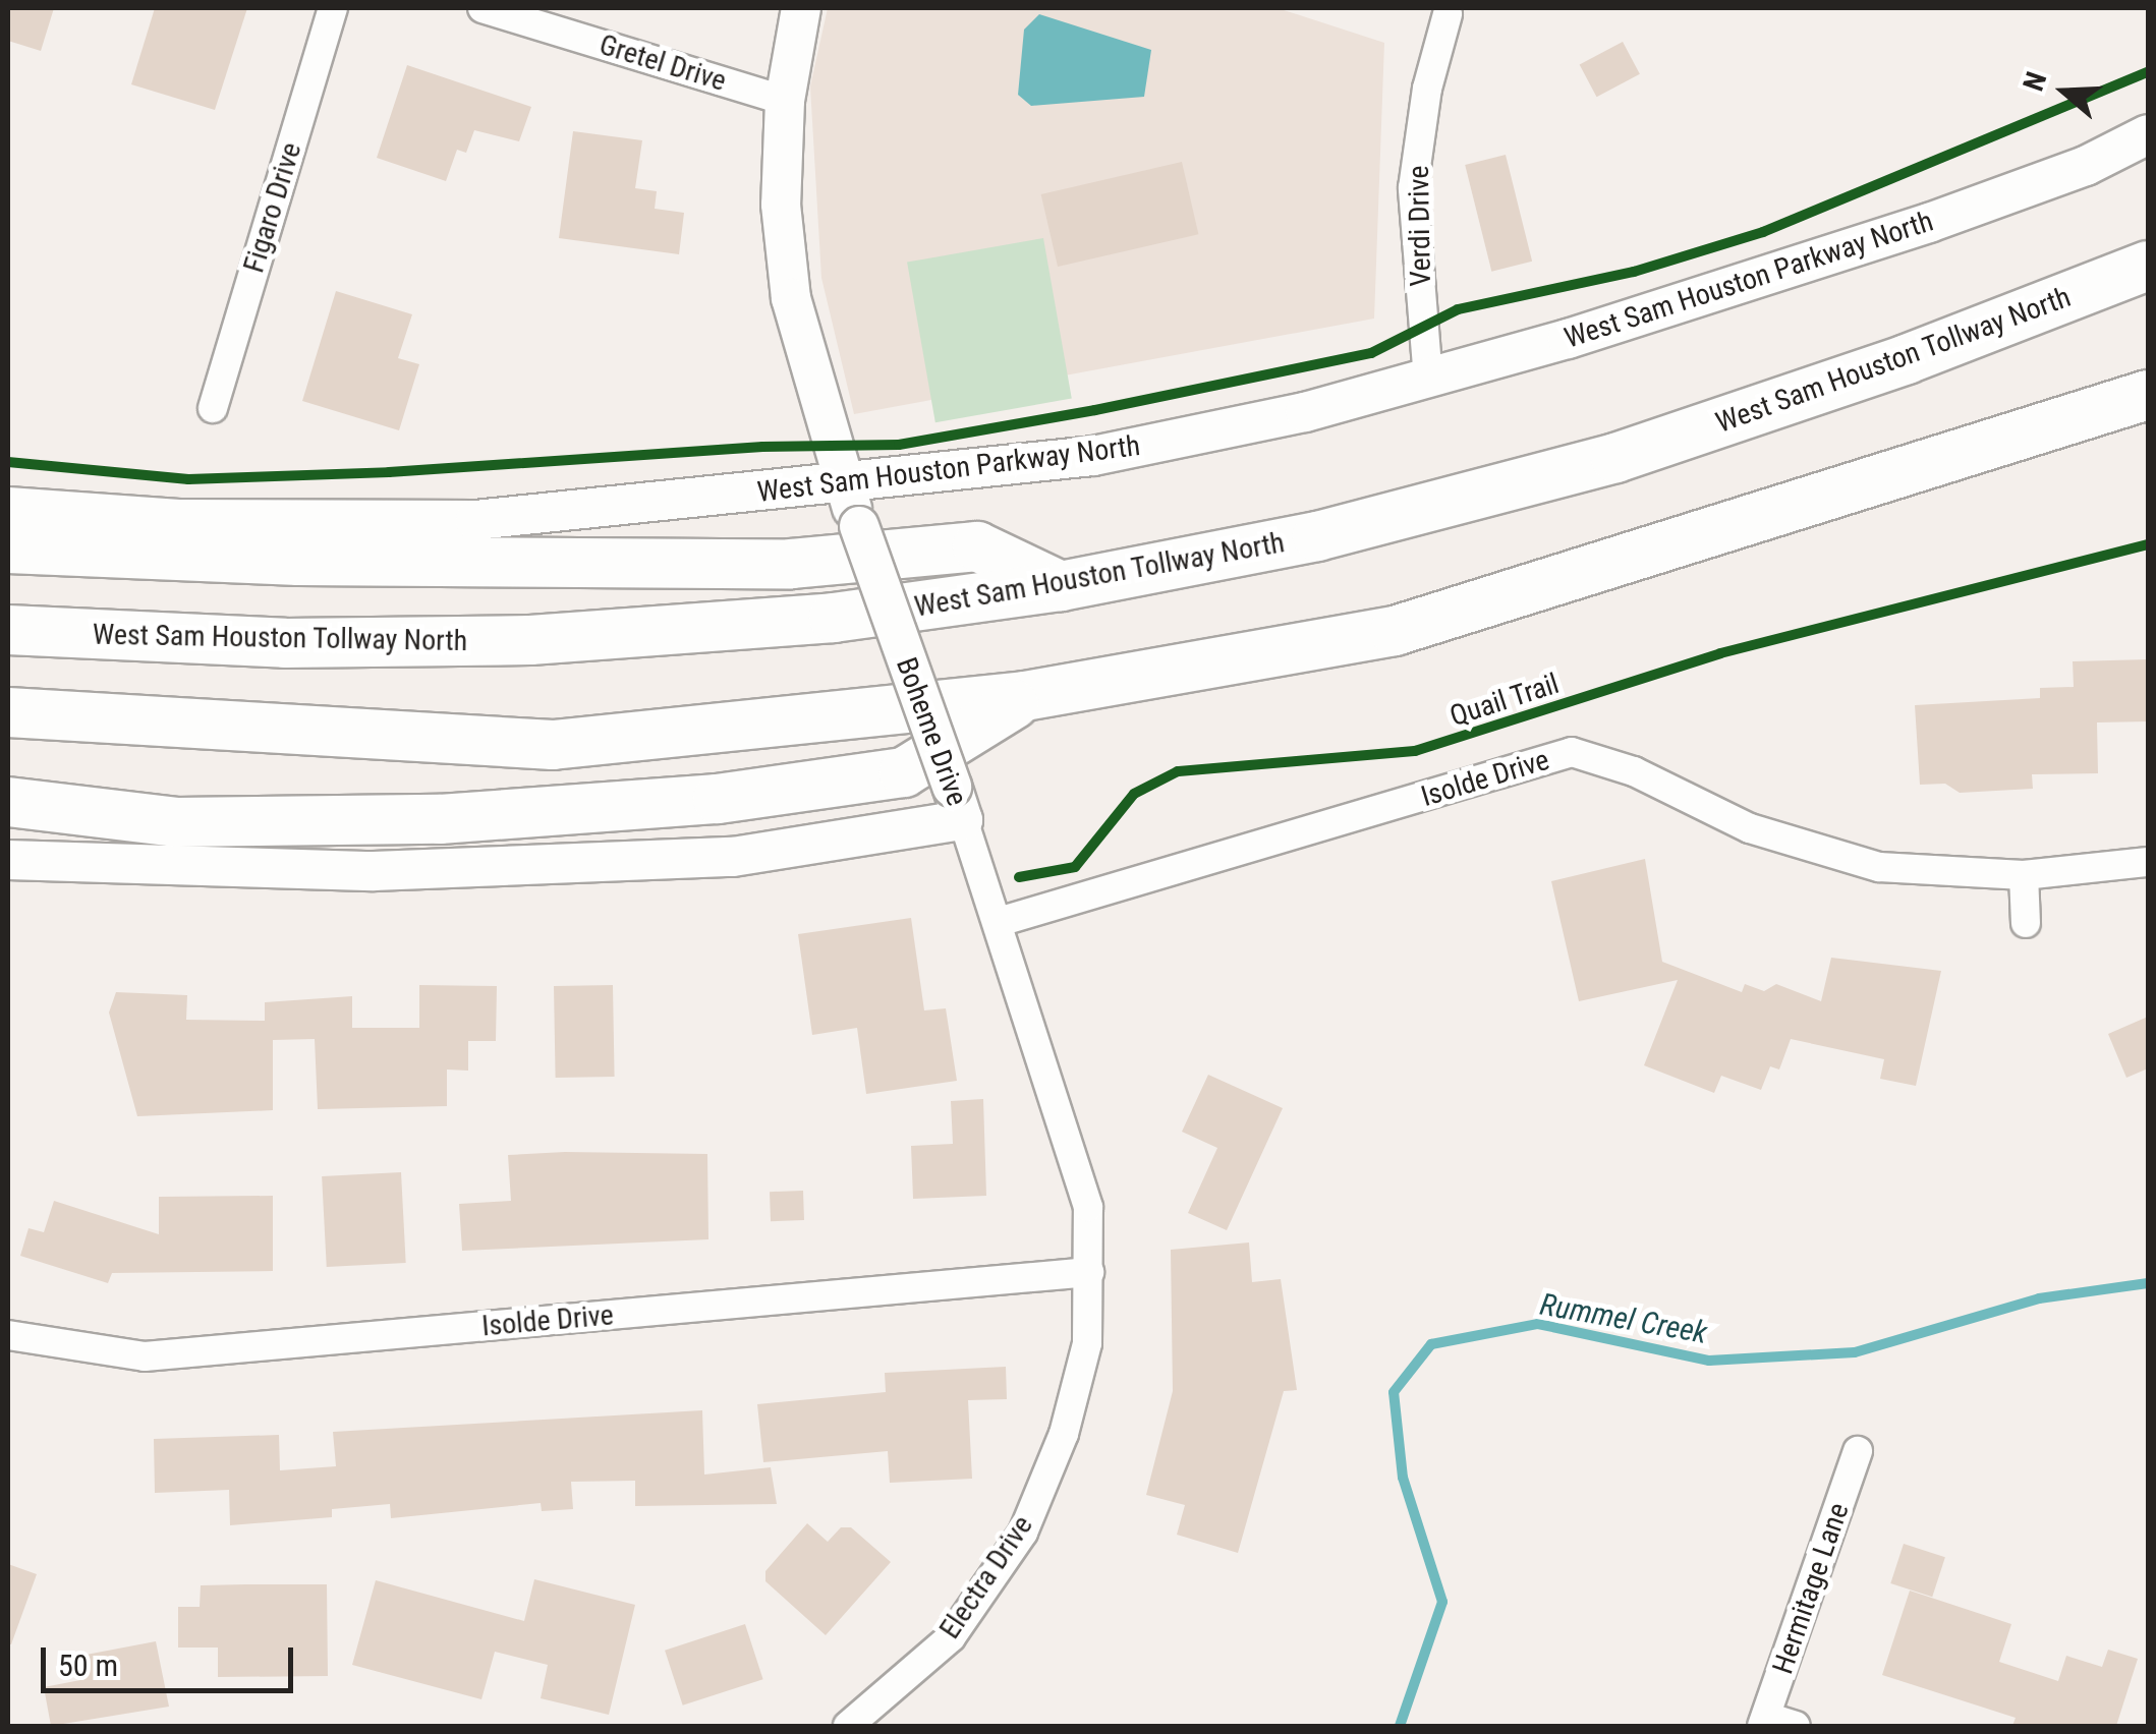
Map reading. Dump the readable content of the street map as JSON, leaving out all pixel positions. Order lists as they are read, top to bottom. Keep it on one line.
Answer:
{"streets":{"highway":["West Sam Houston Tollway North"],"main road":["West Sam Houston Parkway North","Boheme Drive"],"street":["Gretel Drive","Figaro Drive","Verdi Drive","Isolde Drive","Electra Drive","Hermitage Lane"],"cycle path":["Quail Trail"]},"crossings":[["Gretel Drive","Boheme Drive"],["Verdi Drive","West Sam Houston Parkway North"],["West Sam Houston Parkway North","Boheme Drive"],["Boheme Drive","Isolde Drive"],["Boheme Drive","Electra Drive"],["Isolde Drive","Electra Drive"]],"water":["Rummel Creek"],"scale_bar":"50 m","north":"left"}
